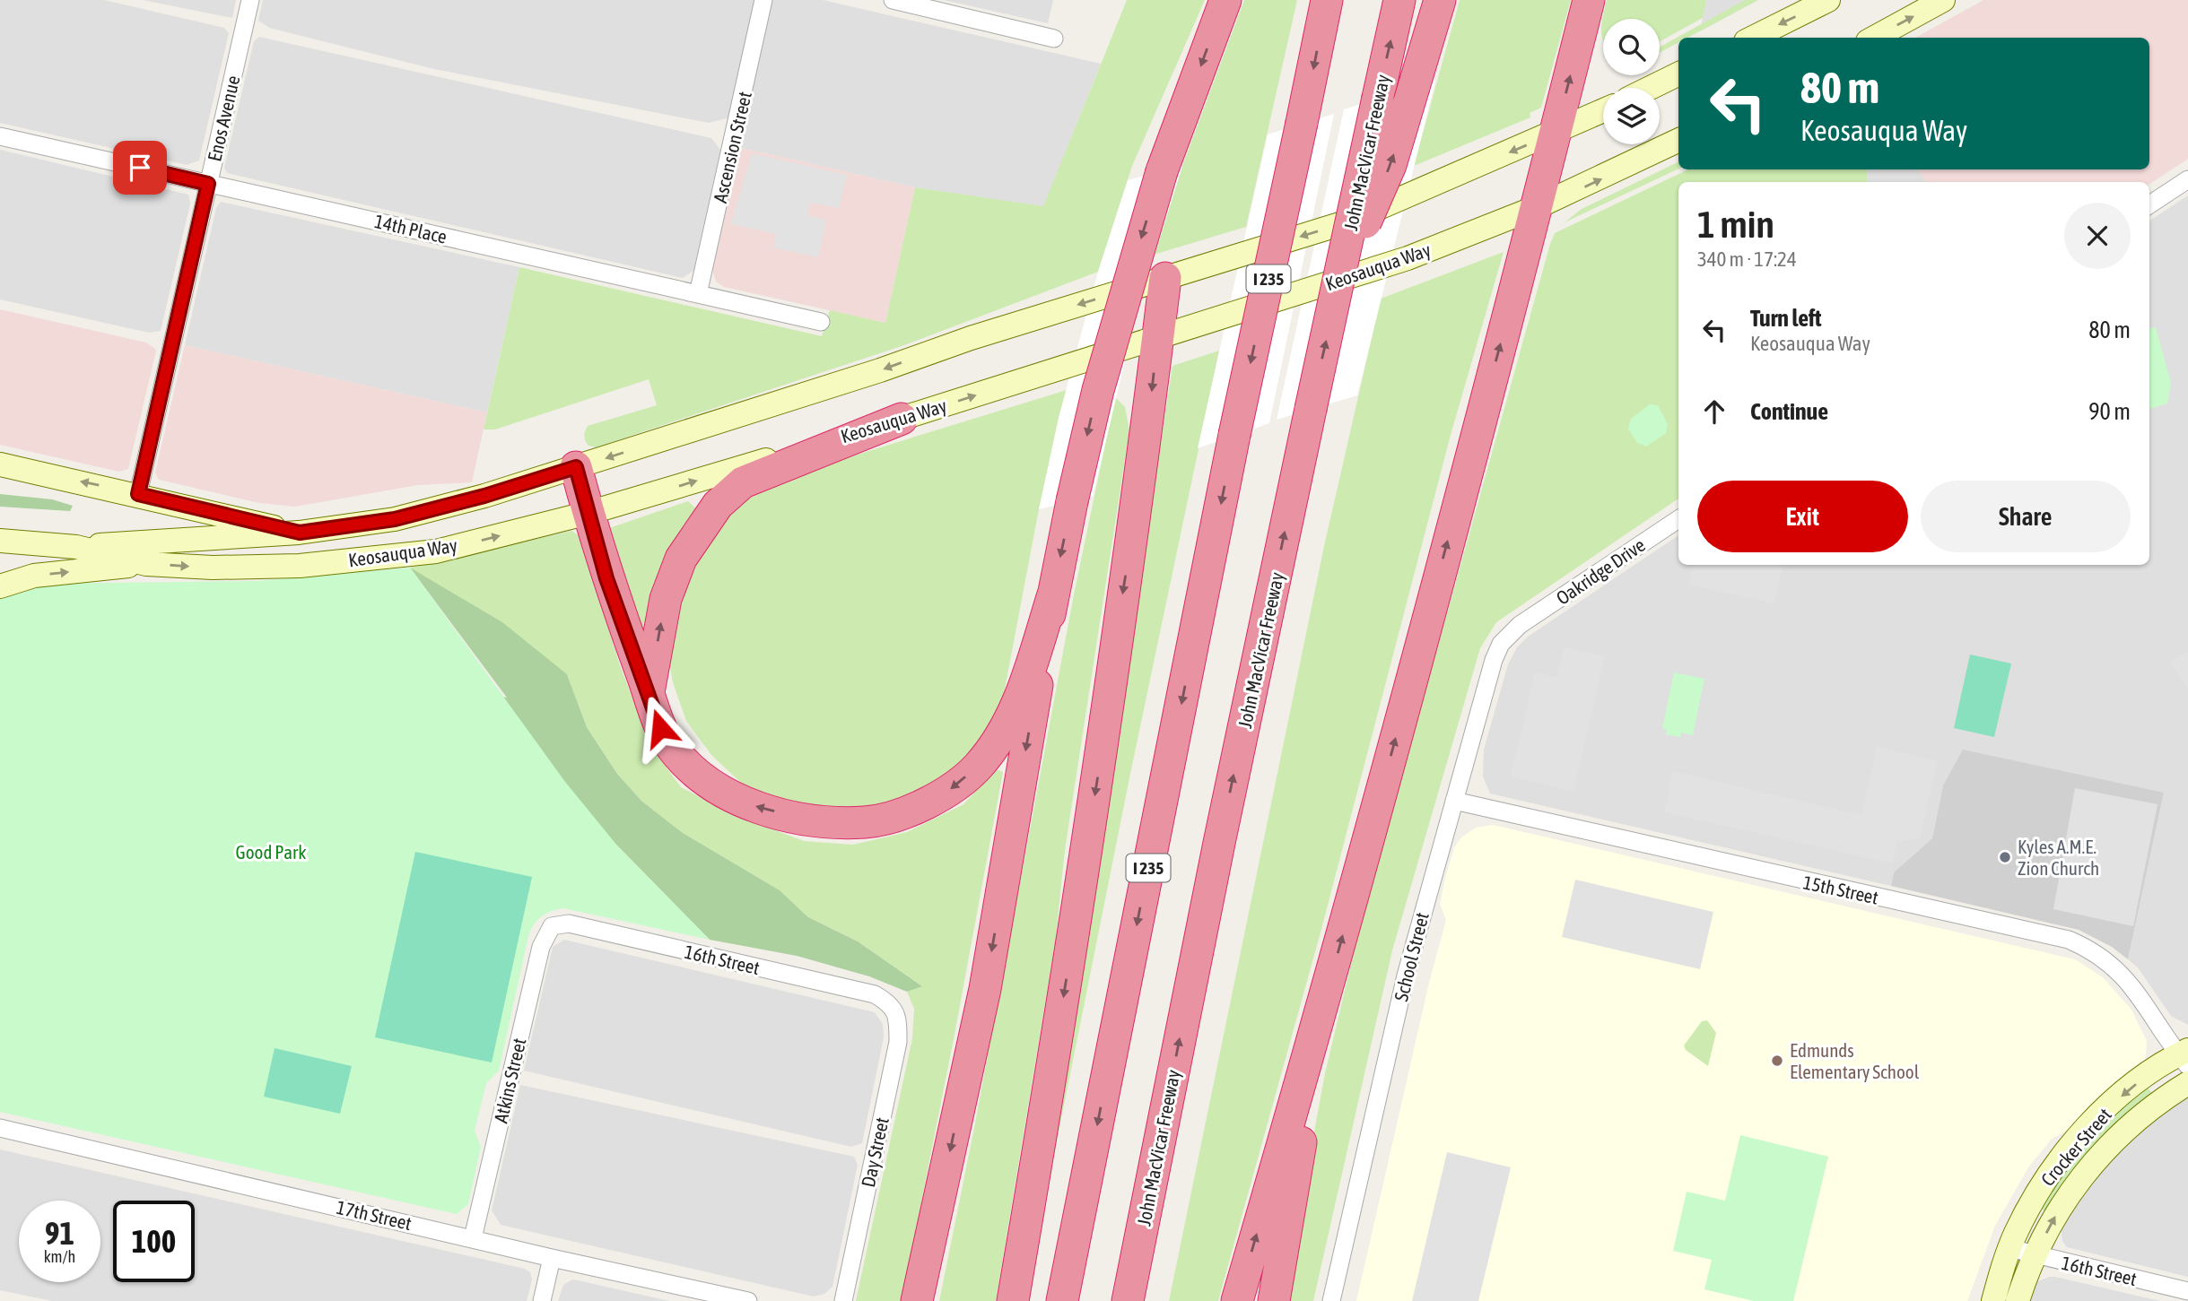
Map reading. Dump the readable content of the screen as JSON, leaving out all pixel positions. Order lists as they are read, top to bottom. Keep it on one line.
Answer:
{"streets":{"highway":["John MacVicar Freeway","I 235"],"main road":["Keosauqua Way","Crocker Street"],"street":["Enos Avenue","Ascension Street","14th Place","Oakridge Drive","15th Street","School Street","16th Street","Atkins Street","Day Street","17th Street"]},"crossings":[["Enos Avenue","14th Place"],["Ascension Street","14th Place"],["Oakridge Drive","School Street"],["15th Street","School Street"],["15th Street","Crocker Street"],["16th Street","Atkins Street"],["16th Street","Crocker Street"],["16th Street","Day Street"],["Atkins Street","17th Street"]],"parks":["Good Park"],"places":["Kyles A.M.E. Zion Church","Edmunds Elementary School"],"page":{"turn":["80 m","Keosauqua Way"],"heading":["1 min","340 m · 17:24"],"list":[{"name":"Turn left","note":"Keosauqua Way","value":"80 m"},{"name":"Continue","value":"90 m"}],"buttons":["Exit","Share"],"speed":"91 km/h","limit":"100"}}
